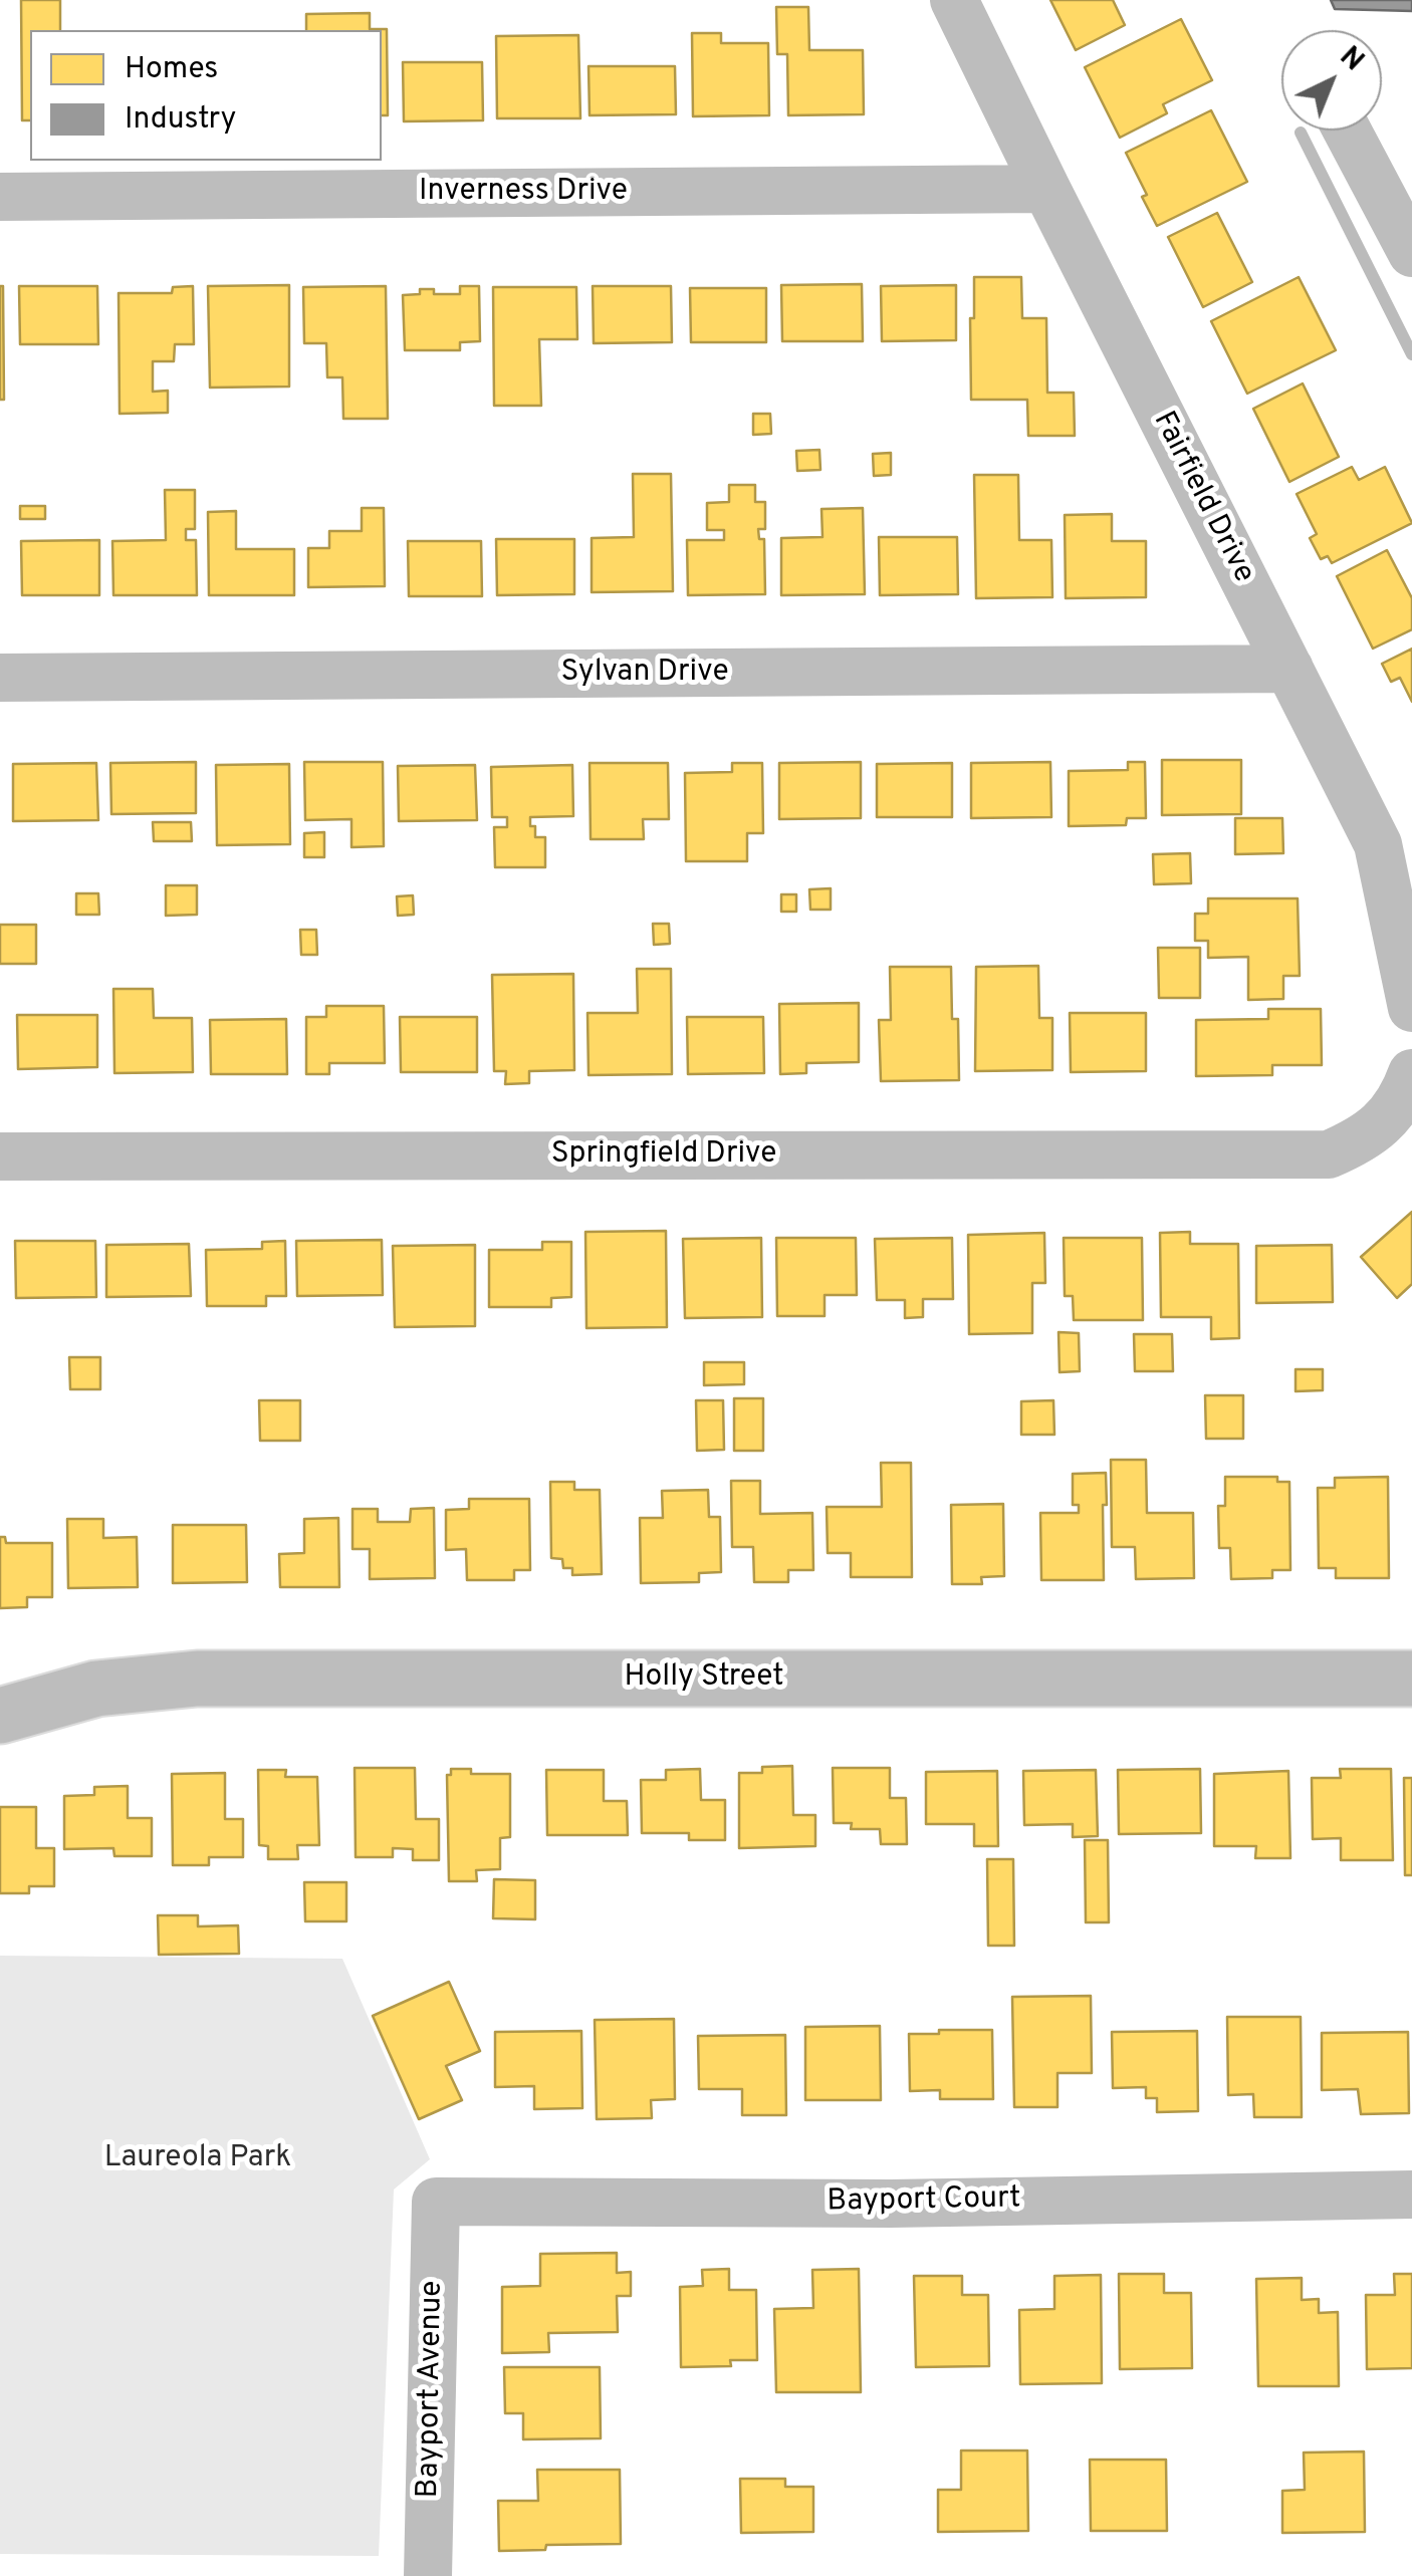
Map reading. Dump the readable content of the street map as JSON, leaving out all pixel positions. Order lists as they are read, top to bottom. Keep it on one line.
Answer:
{"streets":{"main road":["Holly Street"],"street":["Inverness Drive","Fairfield Drive","Sylvan Drive","Springfield Drive","Bayport Court","Bayport Avenue"]},"crossings":[["Inverness Drive","Fairfield Drive"],["Fairfield Drive","Sylvan Drive"],["Bayport Court","Bayport Avenue"]],"parks":["Laureola Park"],"legend":["Homes","Industry"],"north":"top right"}
